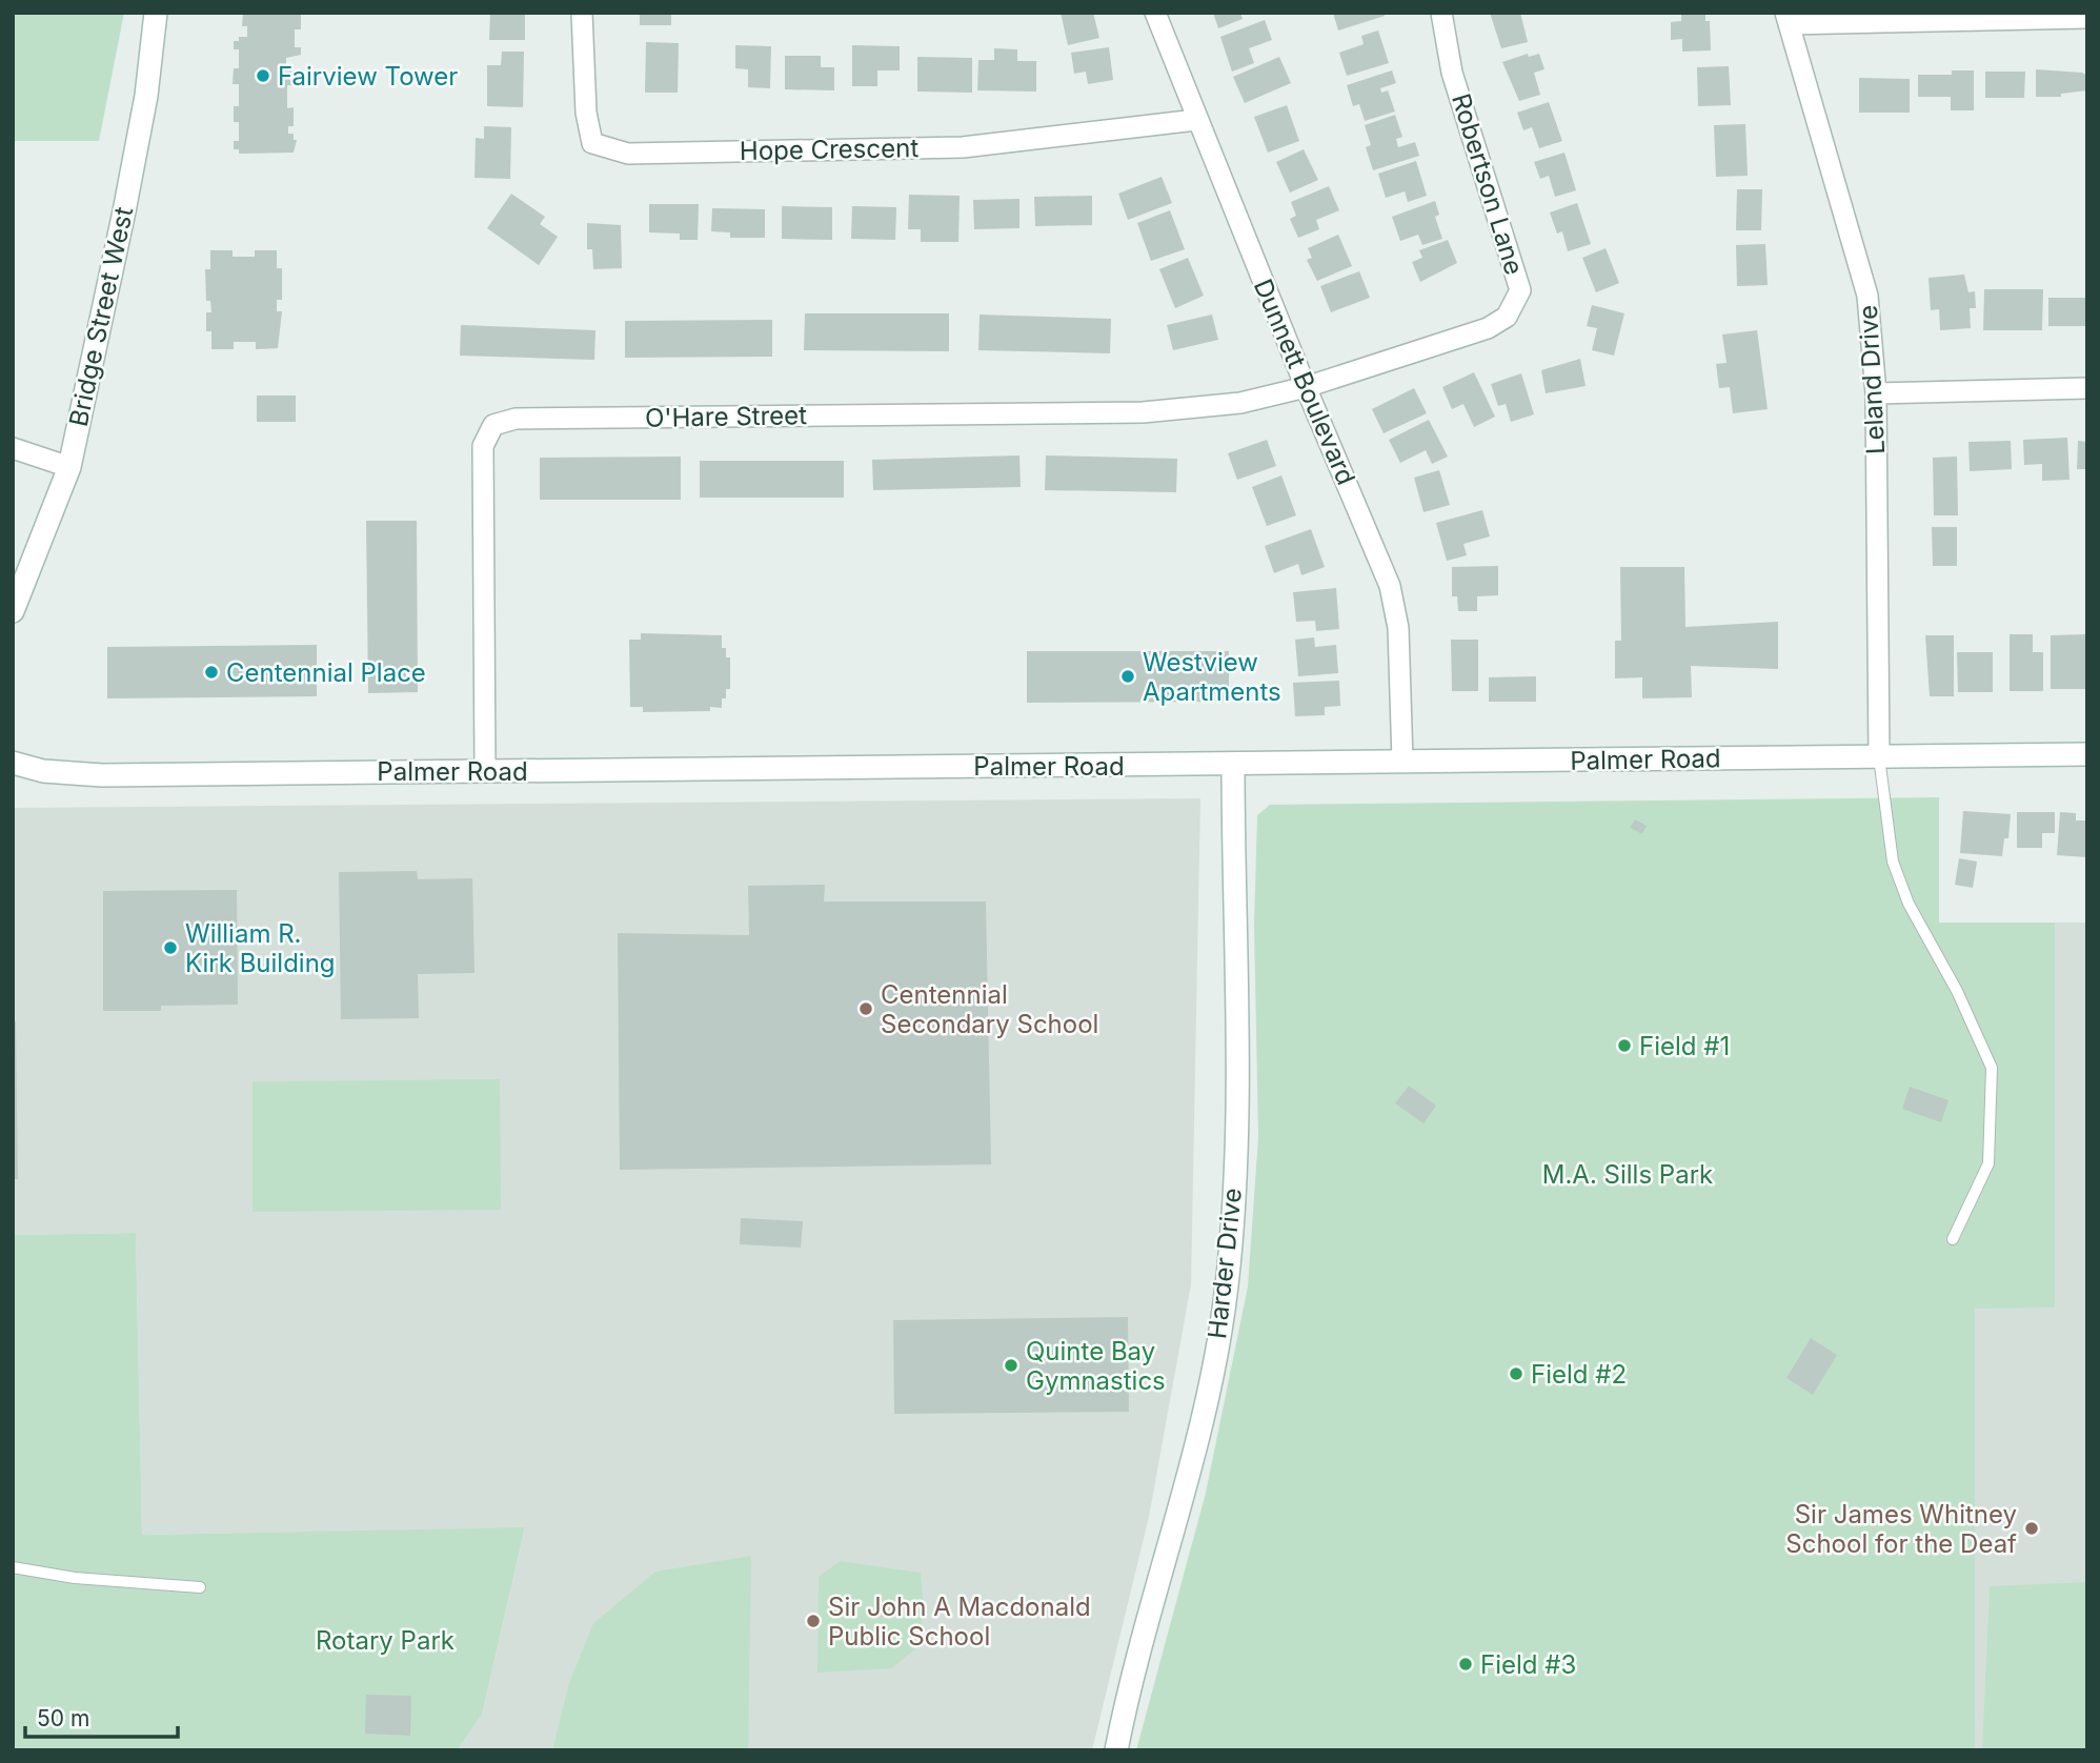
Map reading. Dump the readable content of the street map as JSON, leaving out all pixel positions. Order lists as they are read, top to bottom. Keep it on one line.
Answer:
{"streets":{"street":["Hope Crescent","Robertson Lane","Bridge Street West","Leland Drive","Dunnett Boulevard","O'Hare Street","Palmer Road","Harder Drive"]},"crossings":[["Hope Crescent","Dunnett Boulevard"],["Robertson Lane","Dunnett Boulevard"],["Robertson Lane","O'Hare Street"],["Leland Drive","Palmer Road"],["Dunnett Boulevard","O'Hare Street"],["Dunnett Boulevard","Palmer Road"],["O'Hare Street","Palmer Road"],["Palmer Road","Harder Drive"]],"parks":["M.A. Sills Park","Rotary Park"],"places":["Fairview Tower","Centennial Place","Westview Apartments","William R. Kirk Building","Centennial Secondary School","Field #1","Quinte Bay Gymnastics","Field #2","Sir James Whitney School for the Deaf","Sir John A Macdonald Public School","Field #3"],"scale_bar":"50 m"}
